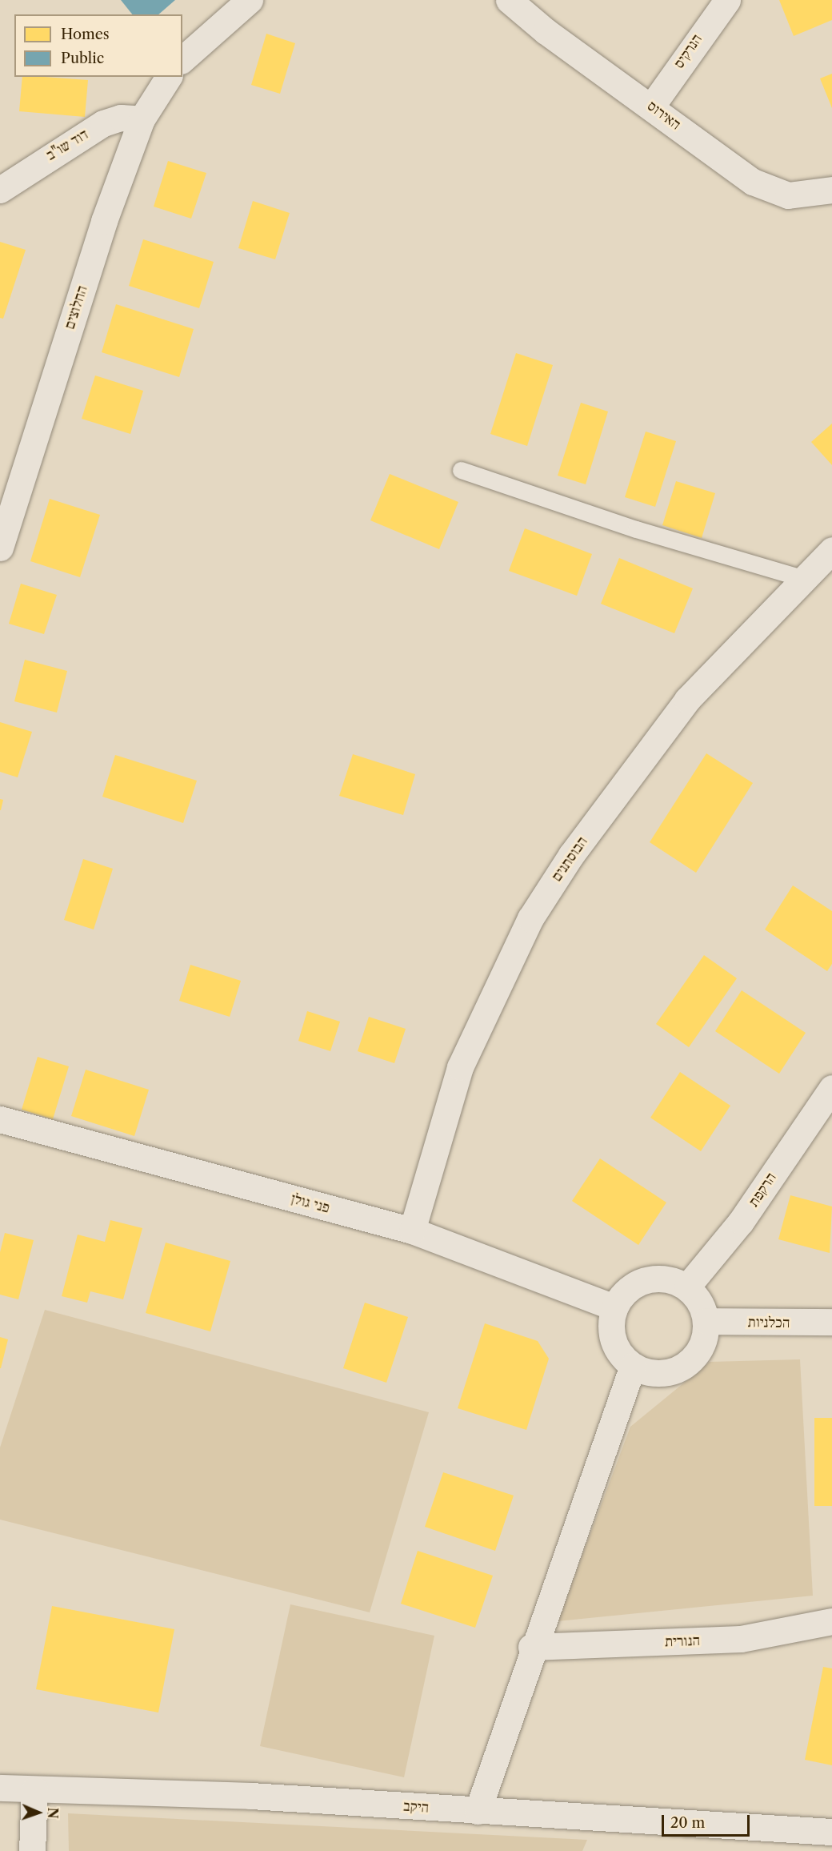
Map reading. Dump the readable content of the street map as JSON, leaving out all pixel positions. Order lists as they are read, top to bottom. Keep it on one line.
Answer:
{"streets":{"street":["הנרקיס","האירוס","דוד שו\"ב","החלוצים","הבוסתנים","הרקפת","פני גולן","הכלניות","הנורית","היקב"]},"crossings":[["הנרקיס","האירוס"],["דוד שו\"ב","החלוצים"],["הבוסתנים","פני גולן"],["הרקפת","פני גולן"],["הרקפת","הכלניות"],["פני גולן","הכלניות"]],"legend":["Homes","Public"],"scale_bar":"20 m","north":"right"}
